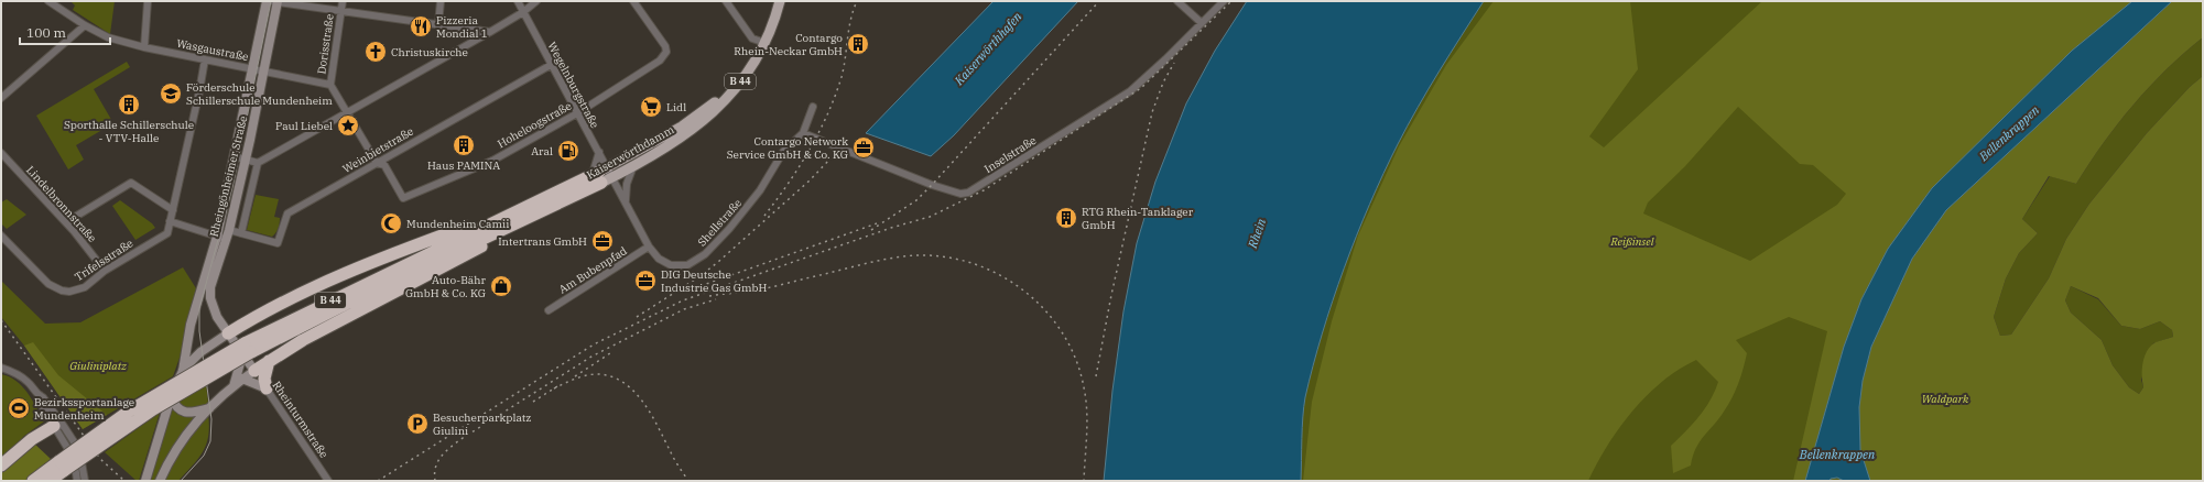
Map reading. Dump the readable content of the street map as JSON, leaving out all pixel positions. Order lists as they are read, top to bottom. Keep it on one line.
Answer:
{"streets":{"highway":["B 44","Kaiserwörthdamm"],"street":["Dorisstraße","Wasgaustraße","Wegelnburgstraße","Hoheloogstraße","Weinbietstraße","Inselstraße","Rheingönheimer Straße","Lindelbronnstraße","Shellstraße","Trifelsstraße","Am Bubenpfad","Rheinturmstraße"]},"crossings":[["Dorisstraße","Wasgaustraße"],["Dorisstraße","Hoheloogstraße"],["Dorisstraße","Weinbietstraße"],["Wasgaustraße","Rheingönheimer Straße"],["Wasgaustraße","Trifelsstraße"],["B 44","Kaiserwörthdamm"],["B 44","Rheingönheimer Straße"],["Wegelnburgstraße","Hoheloogstraße"],["Wegelnburgstraße","Weinbietstraße"],["Wegelnburgstraße","Kaiserwörthdamm"],["Wegelnburgstraße","Shellstraße"],["Weinbietstraße","Rheingönheimer Straße"],["Kaiserwörthdamm","Shellstraße"],["Inselstraße","Shellstraße"],["Rheingönheimer Straße","Rheinturmstraße"],["Lindelbronnstraße","Trifelsstraße"],["Shellstraße","Am Bubenpfad"]],"water":["Kaiserwörthhafen","Bellenkrappen","Rhein"],"parks":["Reißinsel","Giuliniplatz","Waldpark"],"places":{"restaurant":["Pizzeria Mondial 1"],"building":["Contargo Rhein-Neckar GmbH","Sporthalle Schillerschule - VTV-Halle","Haus PAMINA","RTG Rhein-Tanklager GmbH"],"church":["Christuskirche"],"school or university":["Förderschule Schillerschule Mundenheim"],"supermarket":["Lidl"],"place":["Paul Liebel"],"office":["Contargo Network Service GmbH & Co. KG","Intertrans GmbH","DIG Deutsche Industrie Gas GmbH"],"fuel station":["Aral"],"mosque":["Mundenheim Camii"],"shop":["Auto-Bähr GmbH & Co. KG"],"sports":["Bezirkssportanlage Mundenheim"],"parking":["Besucherparkplatz Giulini"]},"scale_bar":"100 m"}
